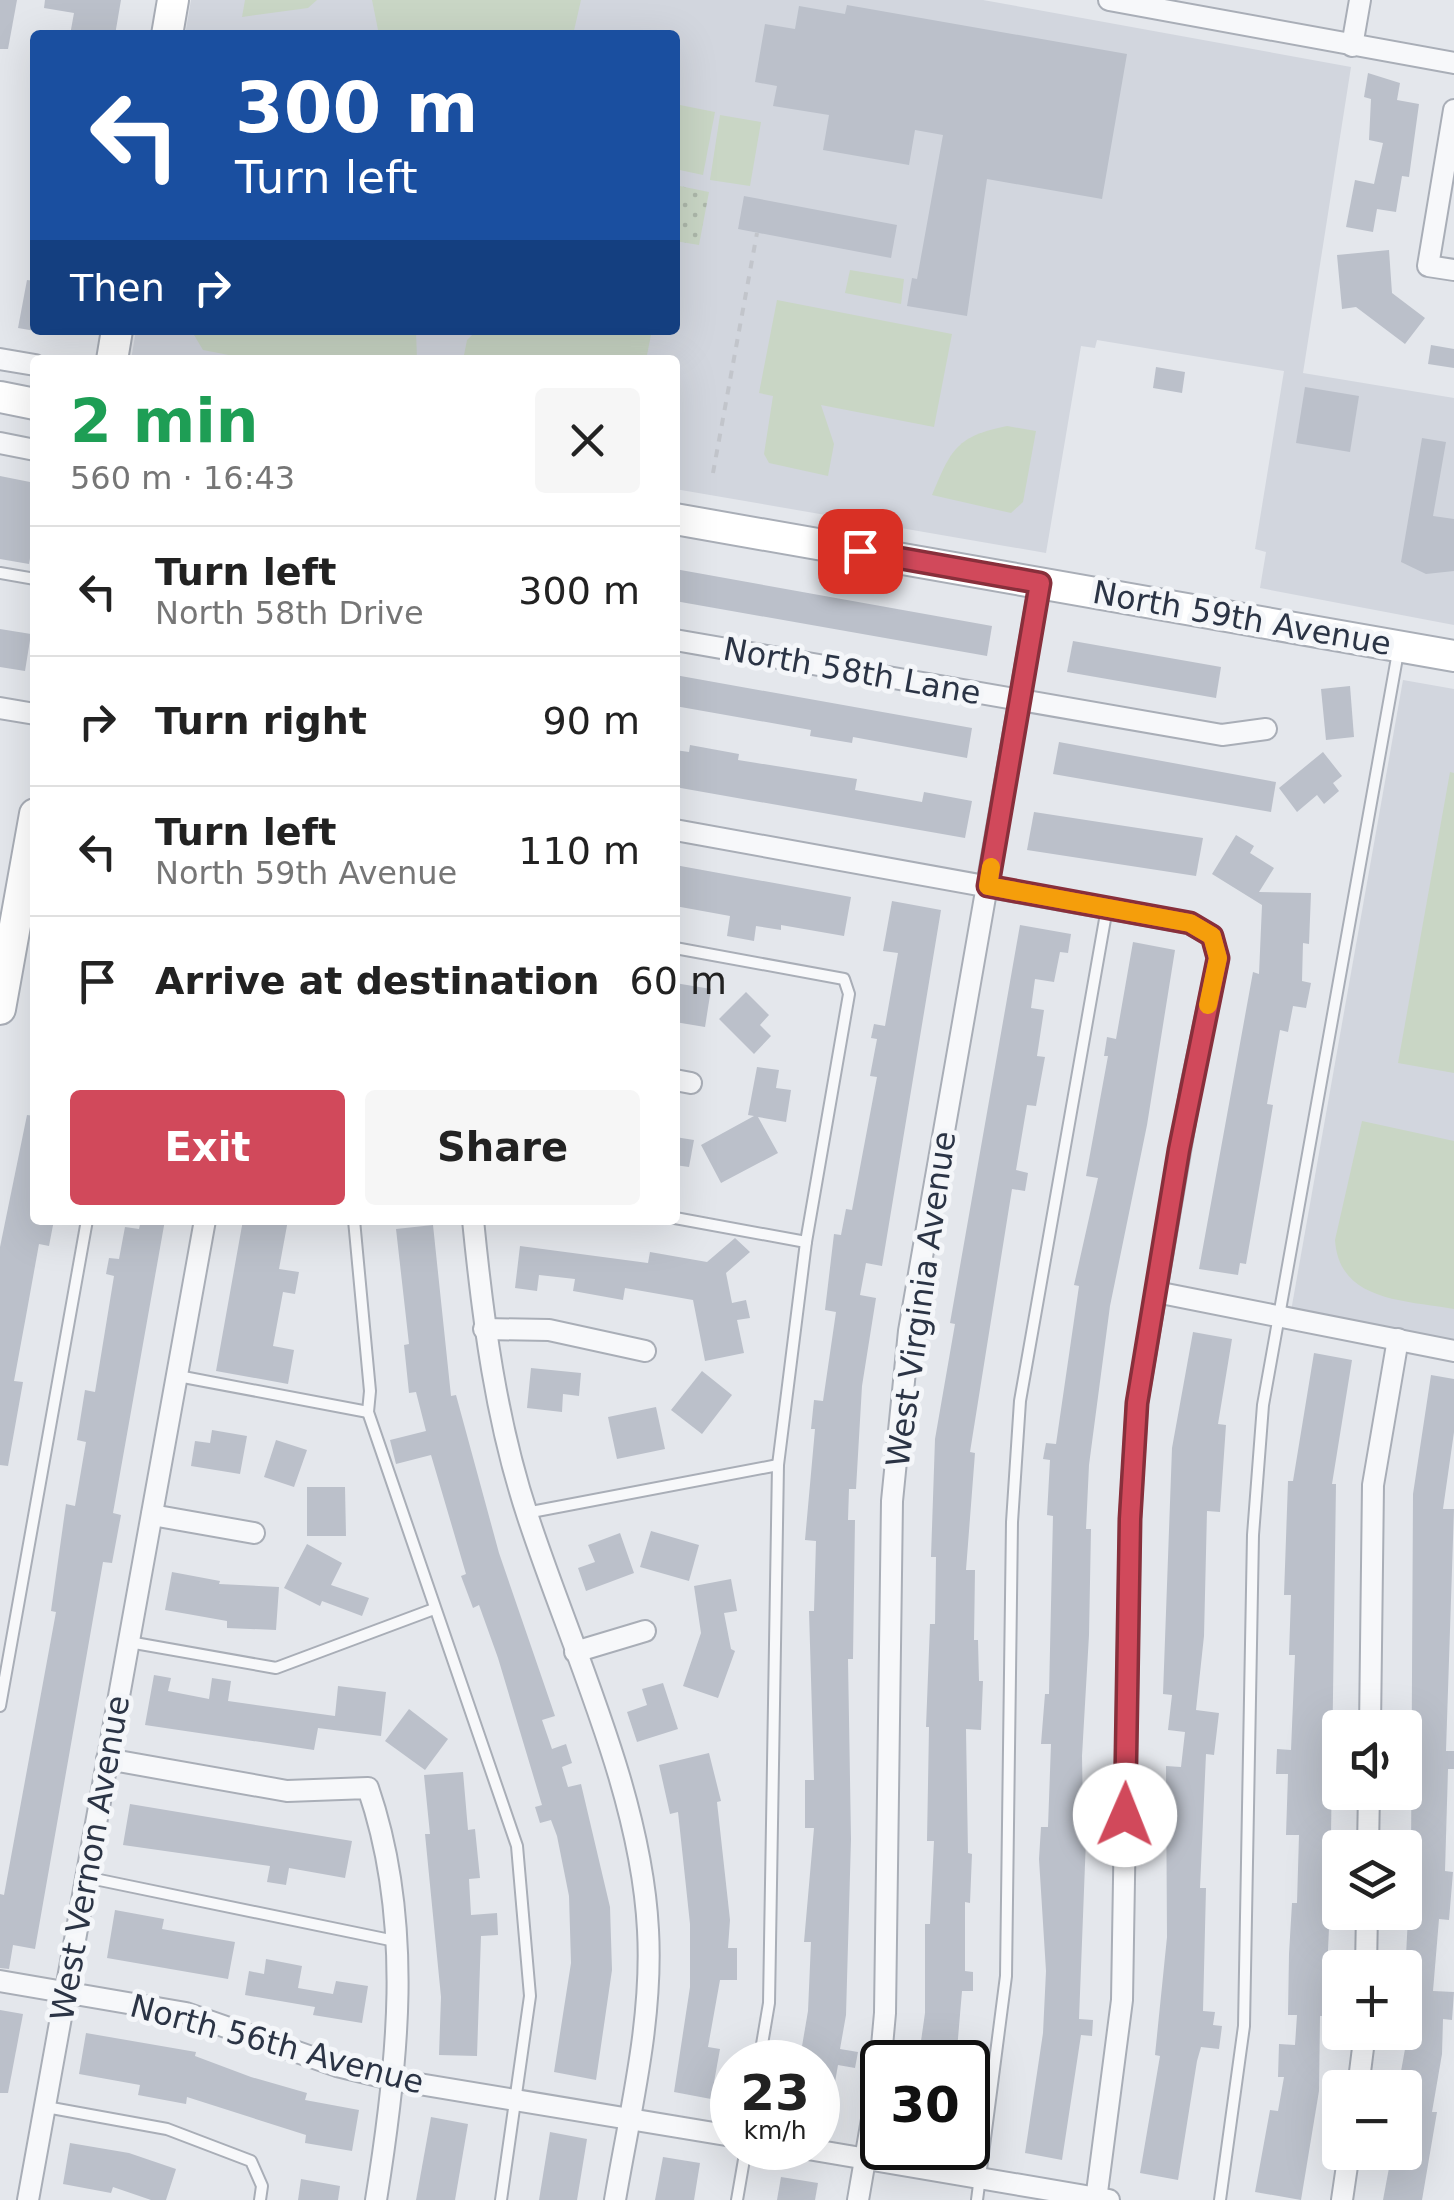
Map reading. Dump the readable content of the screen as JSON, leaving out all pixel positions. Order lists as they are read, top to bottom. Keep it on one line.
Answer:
{"streets":{"main road":["North 59th Avenue"],"street":["North 58th Lane","West Virginia Avenue","West Vernon Avenue","North 56th Avenue"]},"crossings":[["North 59th Avenue","West Virginia Avenue"],["North 58th Lane","West Virginia Avenue"],["West Vernon Avenue","North 56th Avenue"]],"page":{"turn":["300 m","Turn left"],"then":"Then","heading":["2 min","560 m · 16:43"],"list":[{"name":"Turn left","note":"North 58th Drive","value":"300 m"},{"name":"Turn right","value":"90 m"},{"name":"Turn left","note":"North 59th Avenue","value":"110 m"},{"name":"Arrive at destination","value":"60 m"}],"buttons":["Exit","Share"],"map_buttons":["+","−"],"speed":"23 km/h","limit":"30"}}
